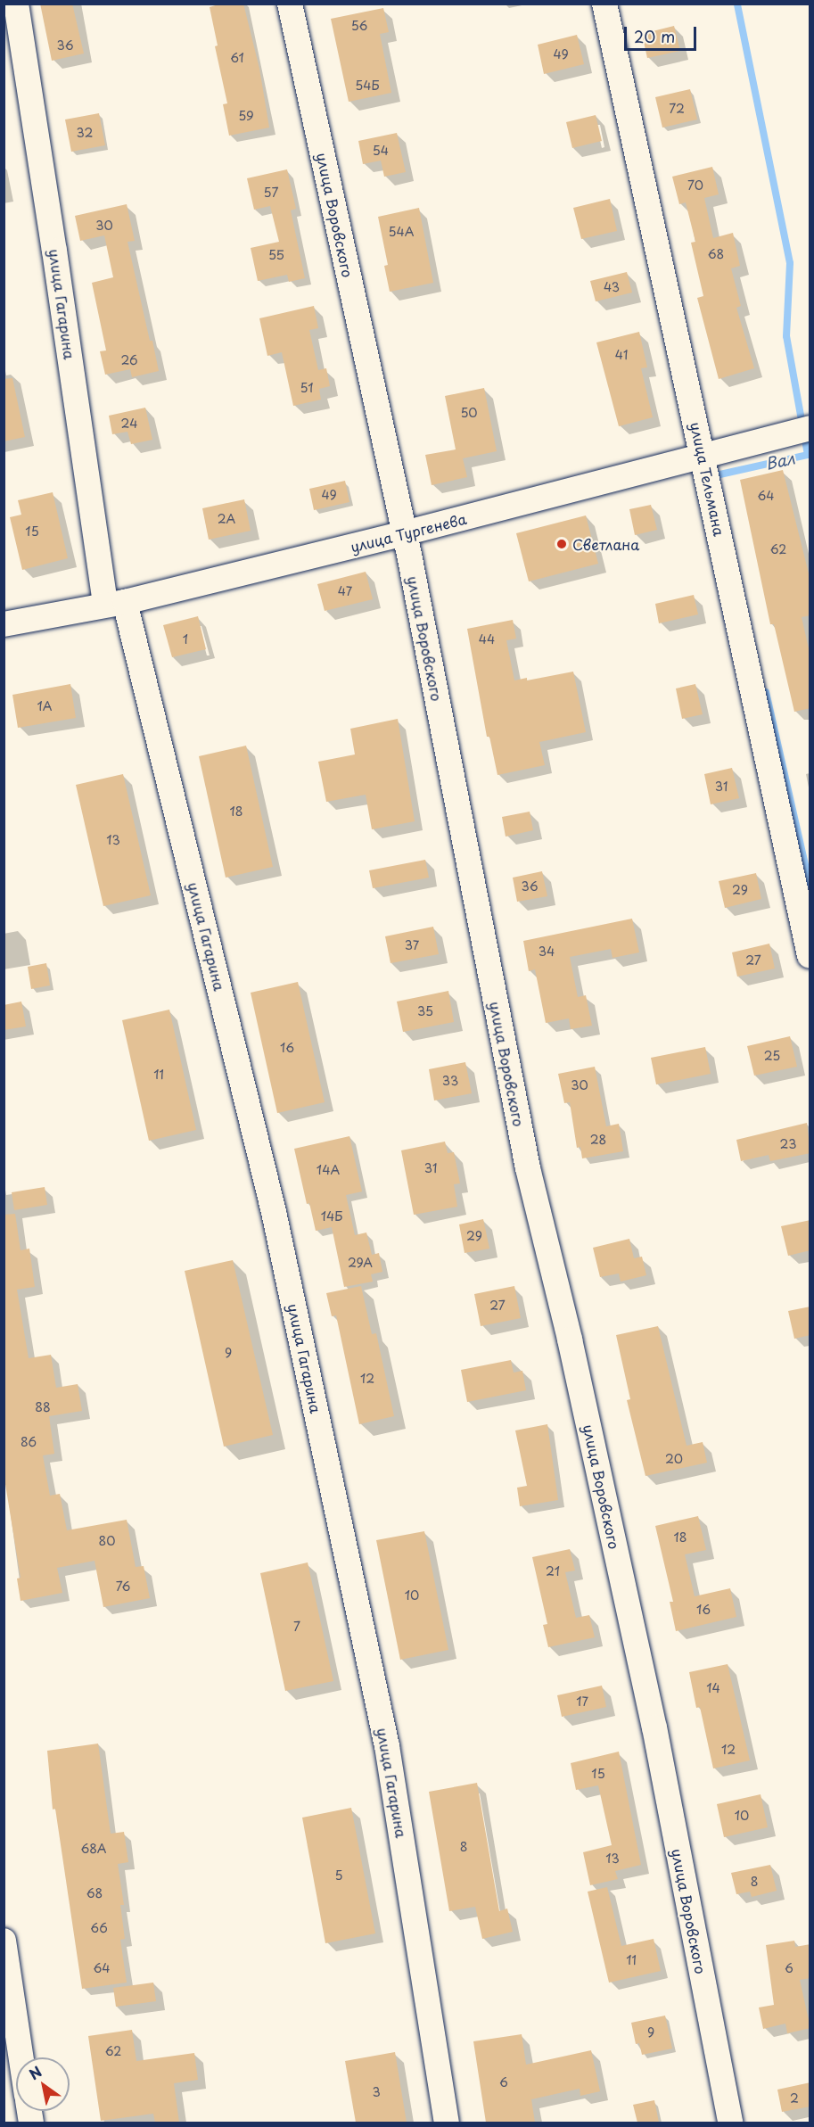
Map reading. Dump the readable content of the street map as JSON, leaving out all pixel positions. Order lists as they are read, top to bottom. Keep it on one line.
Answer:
{"streets":{"street":["улица Воровского","улица Гагарина","улица Тельмана","улица Тургенева"]},"crossings":[["улица Воровского","улица Тургенева"],["улица Гагарина","улица Тургенева"],["улица Тельмана","улица Тургенева"]],"water":["Вал"],"places":["Светлана"],"house_numbers":["56","36","49","61","54Б","72","59","32","54","70","57","30","54А","68","55","43","41","26","51","50","24","49","64","2А","15","62","47","1","44","1А","31","18","13","36","29","37","34","27","35","16","25","11","33","30","28","23","31","14А","14Б","29","29А","27","9","12","88","86","20","18","80","21","76","10","16","7","14","17","12","15","10","8","68А","13","5","8","68","66","11","64","6","9","62","6","3","2"],"scale_bar":"20 m","north":"top left"}
